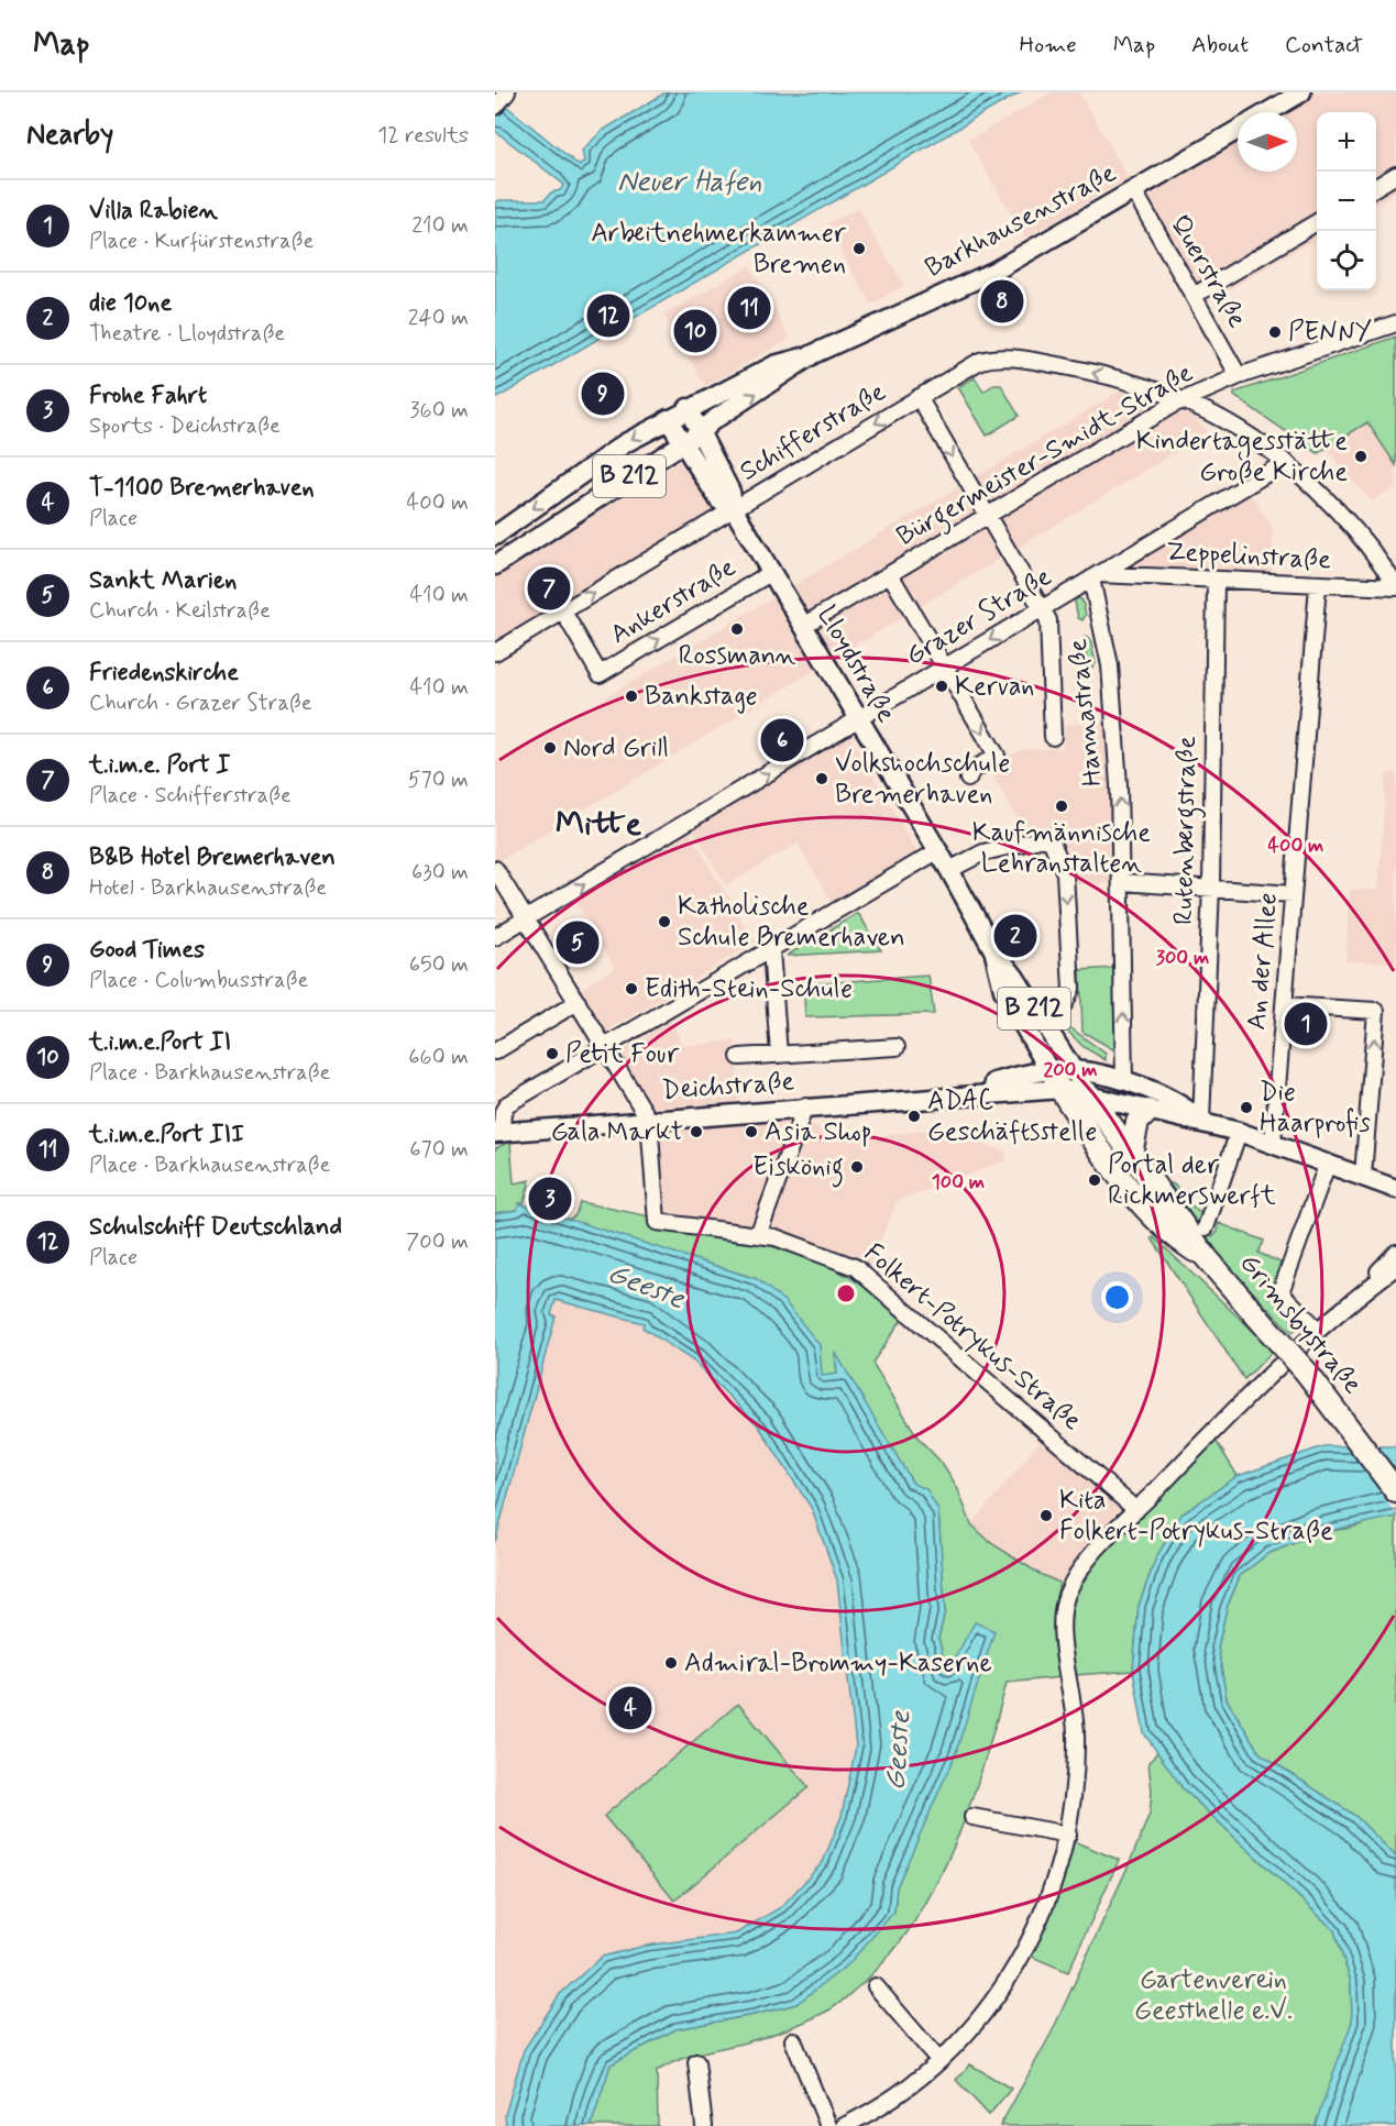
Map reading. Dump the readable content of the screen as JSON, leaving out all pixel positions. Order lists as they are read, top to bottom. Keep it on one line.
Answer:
{"streets":{"highway":["Grimsbystraße"],"main road":["Barkhausenstraße","B 212","Lloydstraße","Deichstraße"],"street":["Querstraße","Schifferstraße","Bürgermeister-Smidt-Straße","Zeppelinstraße","Ankerstraße","Grazer Straße","Hannastraße","Rutenbergstraße","An der Allee","Folkert-Potrykus-Straße"]},"crossings":[["Barkhausenstraße","Querstraße"],["Barkhausenstraße","B 212"],["Barkhausenstraße","Lloydstraße"],["Querstraße","Bürgermeister-Smidt-Straße"],["Schifferstraße","Bürgermeister-Smidt-Straße"],["Schifferstraße","Zeppelinstraße"],["Schifferstraße","Ankerstraße"],["Schifferstraße","Grazer Straße"],["Schifferstraße","Lloydstraße"],["Bürgermeister-Smidt-Straße","Lloydstraße"],["B 212","Lloydstraße"],["B 212","Deichstraße"],["B 212","Grimsbystraße"],["Zeppelinstraße","Grazer Straße"],["Zeppelinstraße","Hannastraße"],["Zeppelinstraße","Rutenbergstraße"],["Zeppelinstraße","An der Allee"],["Ankerstraße","Lloydstraße"],["Grazer Straße","Lloydstraße"],["Grazer Straße","Hannastraße"],["Lloydstraße","Deichstraße"],["Lloydstraße","Grimsbystraße"],["Hannastraße","Deichstraße"],["Rutenbergstraße","Deichstraße"],["Deichstraße","Grimsbystraße"],["Deichstraße","Folkert-Potrykus-Straße"]],"one_way":["Hannastraße"],"districts":["Mitte"],"water":["Neuer Hafen","Geeste"],"parks":["Gartenverein Geesthelle e.V."],"places":["Arbeitnehmerkammer Bremen","PENNY","Kindertagesstätte Große Kirche","Rossmann","Kervan","Bankstage","Nord Grill","Volkshochschule Bremerhaven","Kaufmännische Lehranstalten","Katholische Schule Bremerhaven","Edith-Stein-Schule","Petit Four","Die Haarprofis","ADAC Geschäftsstelle","Gala Markt","Asia Shop","Eiskönig","Portal der Rickmerswerft","Kita Folkert-Potrykus-Straße","Admiral-Brommy-Kaserne"],"north":"right","page":{"header":"Map","nav":["Home","Map","About","Contact"],"heading":["Nearby","12 results"],"map_buttons":["+","−"],"list":[{"mark":"1","name":"Villa Rabien","note":"Place · Kurfürstenstraße","value":"210 m"},{"mark":"2","name":"die 10ne","note":"Theatre · Lloydstraße","value":"240 m"},{"mark":"3","name":"Frohe Fahrt","note":"Sports · Deichstraße","value":"360 m"},{"mark":"4","name":"T-1100 Bremerhaven","note":"Place","value":"400 m"},{"mark":"5","name":"Sankt Marien","note":"Church · Keilstraße","value":"410 m"},{"mark":"6","name":"Friedenskirche","note":"Church · Grazer Straße","value":"410 m"},{"mark":"7","name":"t.i.m.e. Port I","note":"Place · Schifferstraße","value":"570 m"},{"mark":"8","name":"B&B Hotel Bremerhaven","note":"Hotel · Barkhausenstraße","value":"630 m"},{"mark":"9","name":"Good Times","note":"Place · Columbusstraße","value":"650 m"},{"mark":"10","name":"t.i.m.e.Port II","note":"Place · Barkhausenstraße","value":"660 m"},{"mark":"11","name":"t.i.m.e.Port III","note":"Place · Barkhausenstraße","value":"670 m"},{"mark":"12","name":"Schulschiff Deutschland","note":"Place","value":"700 m"}],"pins":["8","11","12","10","9","7","6","2","5","1","3","4"]},"rings":["400 m","300 m","200 m","100 m"]}
